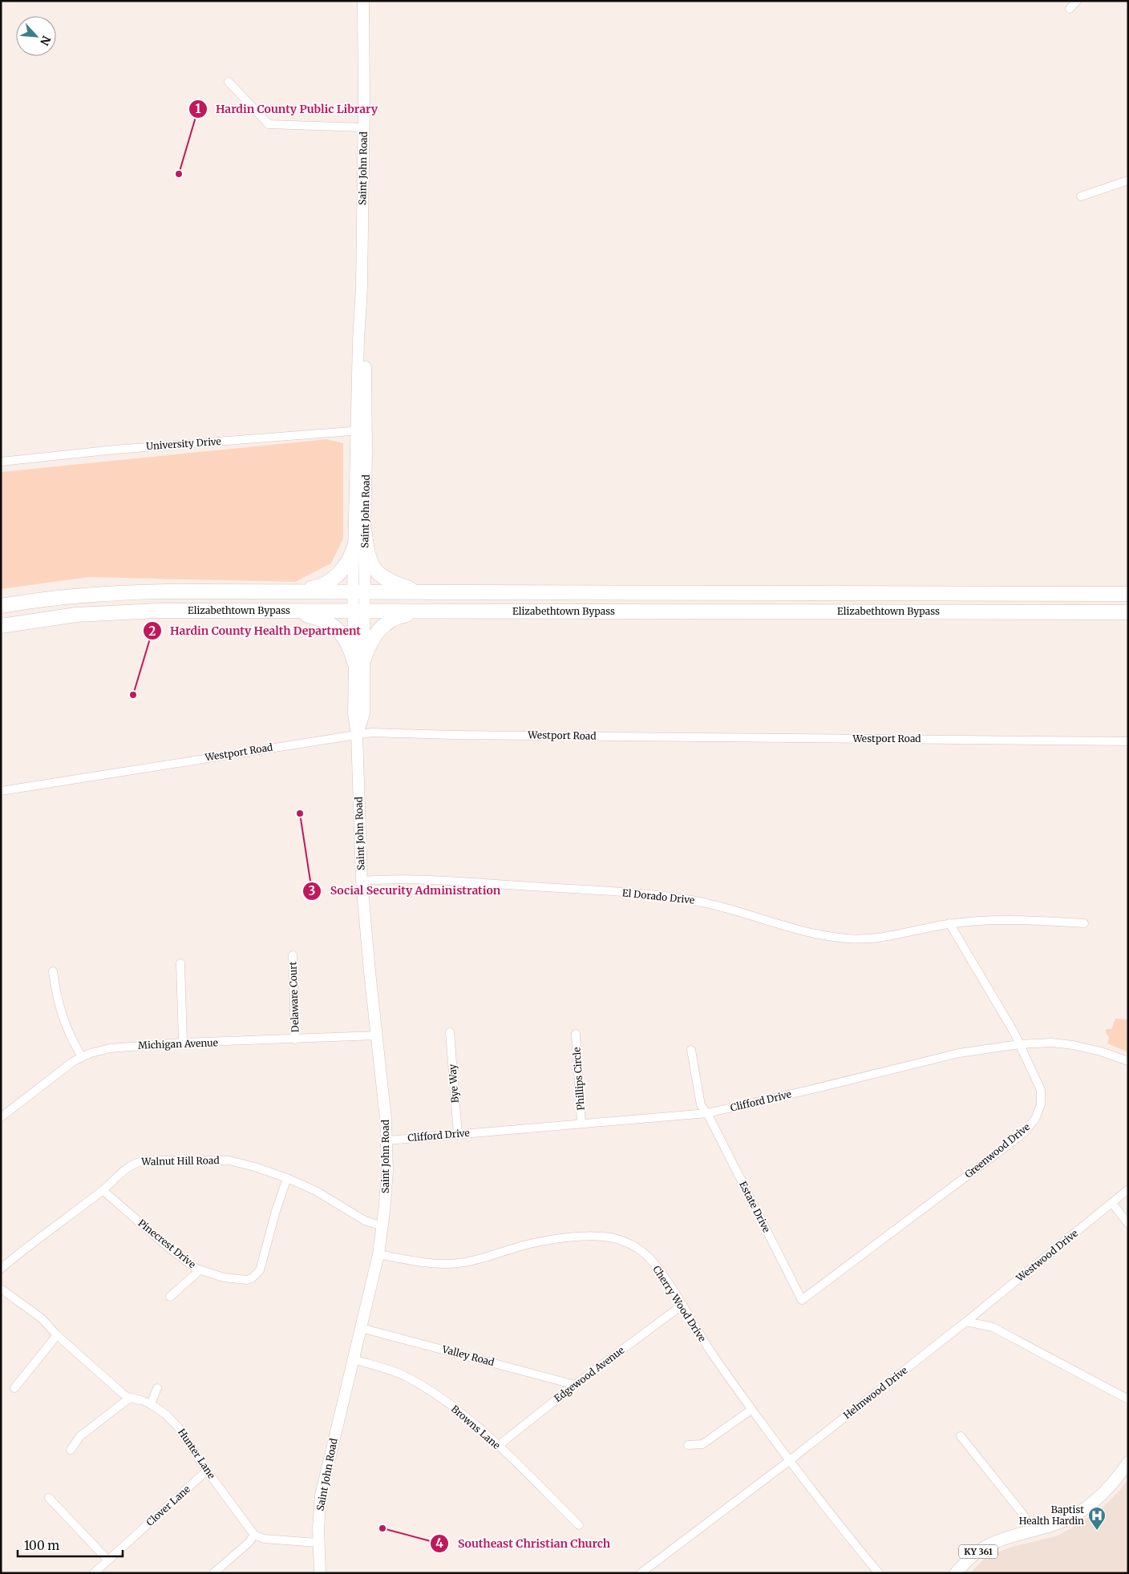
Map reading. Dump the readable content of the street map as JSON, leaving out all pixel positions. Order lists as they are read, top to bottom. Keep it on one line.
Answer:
{"streets":{"highway":["Elizabethtown Bypass"],"main road":["KY 361"],"street":["Saint John Road","University Drive","Westport Road","El Dorado Drive","Delaware Court","Michigan Avenue","Phillips Circle","Bye Way","Clifford Drive","Greenwood Drive","Walnut Hill Road","Estate Drive","Pinecrest Drive","Westwood Drive","Cherry Wood Drive","Valley Road","Edgewood Avenue","Helmwood Drive","Browns Lane","Hunter Lane","Clover Lane"]},"crossings":[["Saint John Road","University Drive"],["Saint John Road","Elizabethtown Bypass"],["Saint John Road","Westport Road"],["Saint John Road","El Dorado Drive"],["Saint John Road","Michigan Avenue"],["Saint John Road","Clifford Drive"],["Saint John Road","Walnut Hill Road"],["Saint John Road","Cherry Wood Drive"],["Saint John Road","Valley Road"],["Saint John Road","Browns Lane"],["El Dorado Drive","Greenwood Drive"],["Delaware Court","Michigan Avenue"],["Phillips Circle","Clifford Drive"],["Bye Way","Clifford Drive"],["Clifford Drive","Greenwood Drive"],["Clifford Drive","Estate Drive"],["Greenwood Drive","Estate Drive"],["Walnut Hill Road","Pinecrest Drive"],["Westwood Drive","Helmwood Drive"],["Cherry Wood Drive","Edgewood Avenue"],["Cherry Wood Drive","Helmwood Drive"],["Valley Road","Edgewood Avenue"],["Edgewood Avenue","Browns Lane"],["Hunter Lane","Clover Lane"]],"places":{"other":["Hardin County Public Library","Hardin County Health Department","Social Security Administration","Southeast Christian Church"],"hospital":["Baptist Health Hardin"]},"scale_bar":"100 m","north":"bottom right"}
